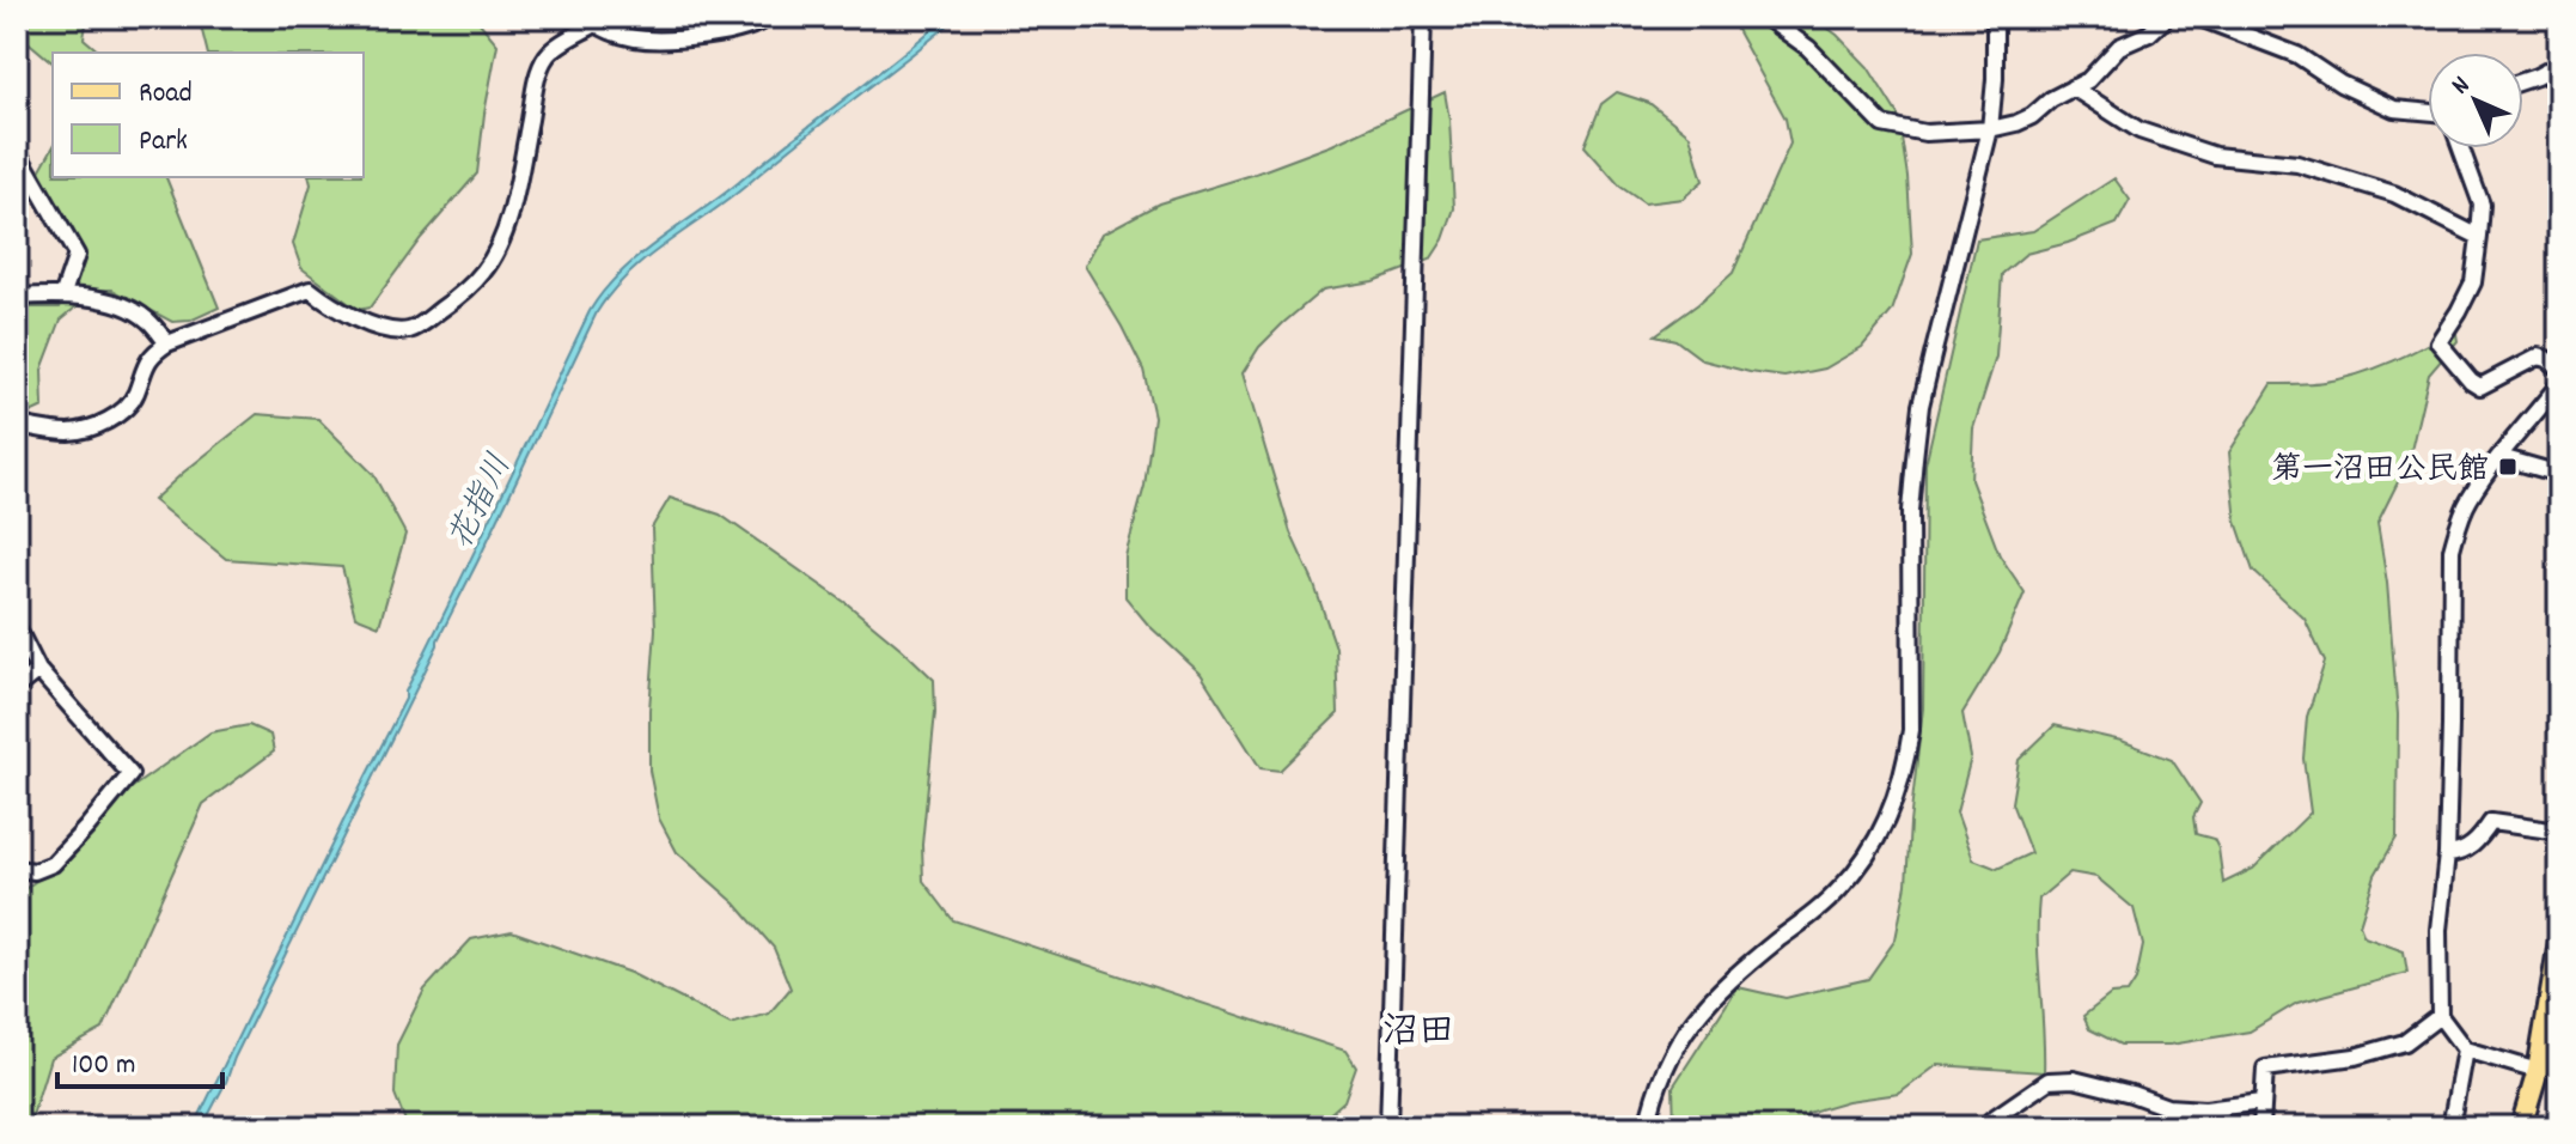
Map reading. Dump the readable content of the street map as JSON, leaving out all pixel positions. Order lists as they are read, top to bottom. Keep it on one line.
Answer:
{"districts":["沼田"],"water":["花指川"],"places":{"transit":["第一沼田公民館"]},"legend":["Road","Park"],"scale_bar":"100 m","north":"top left"}
